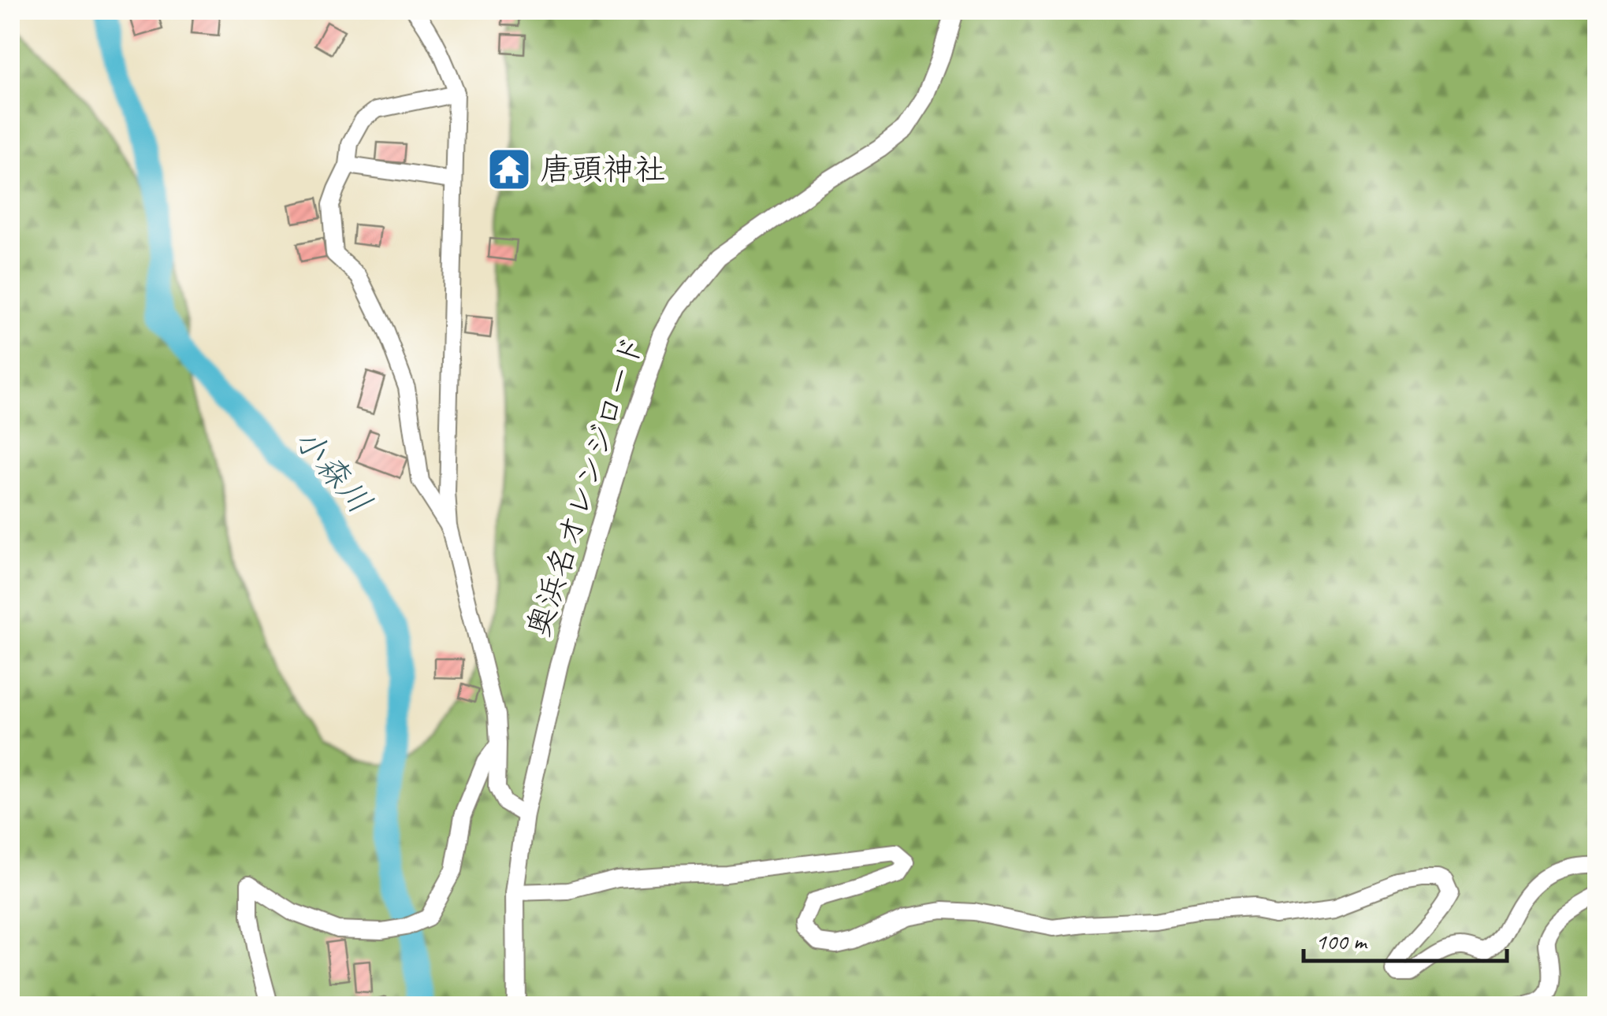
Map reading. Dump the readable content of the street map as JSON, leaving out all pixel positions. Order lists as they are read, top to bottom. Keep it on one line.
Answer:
{"streets":{"street":["奥浜名オレンジロード"]},"water":["小森川"],"places":{"temple":["唐頭神社"]},"scale_bar":"100 m"}
